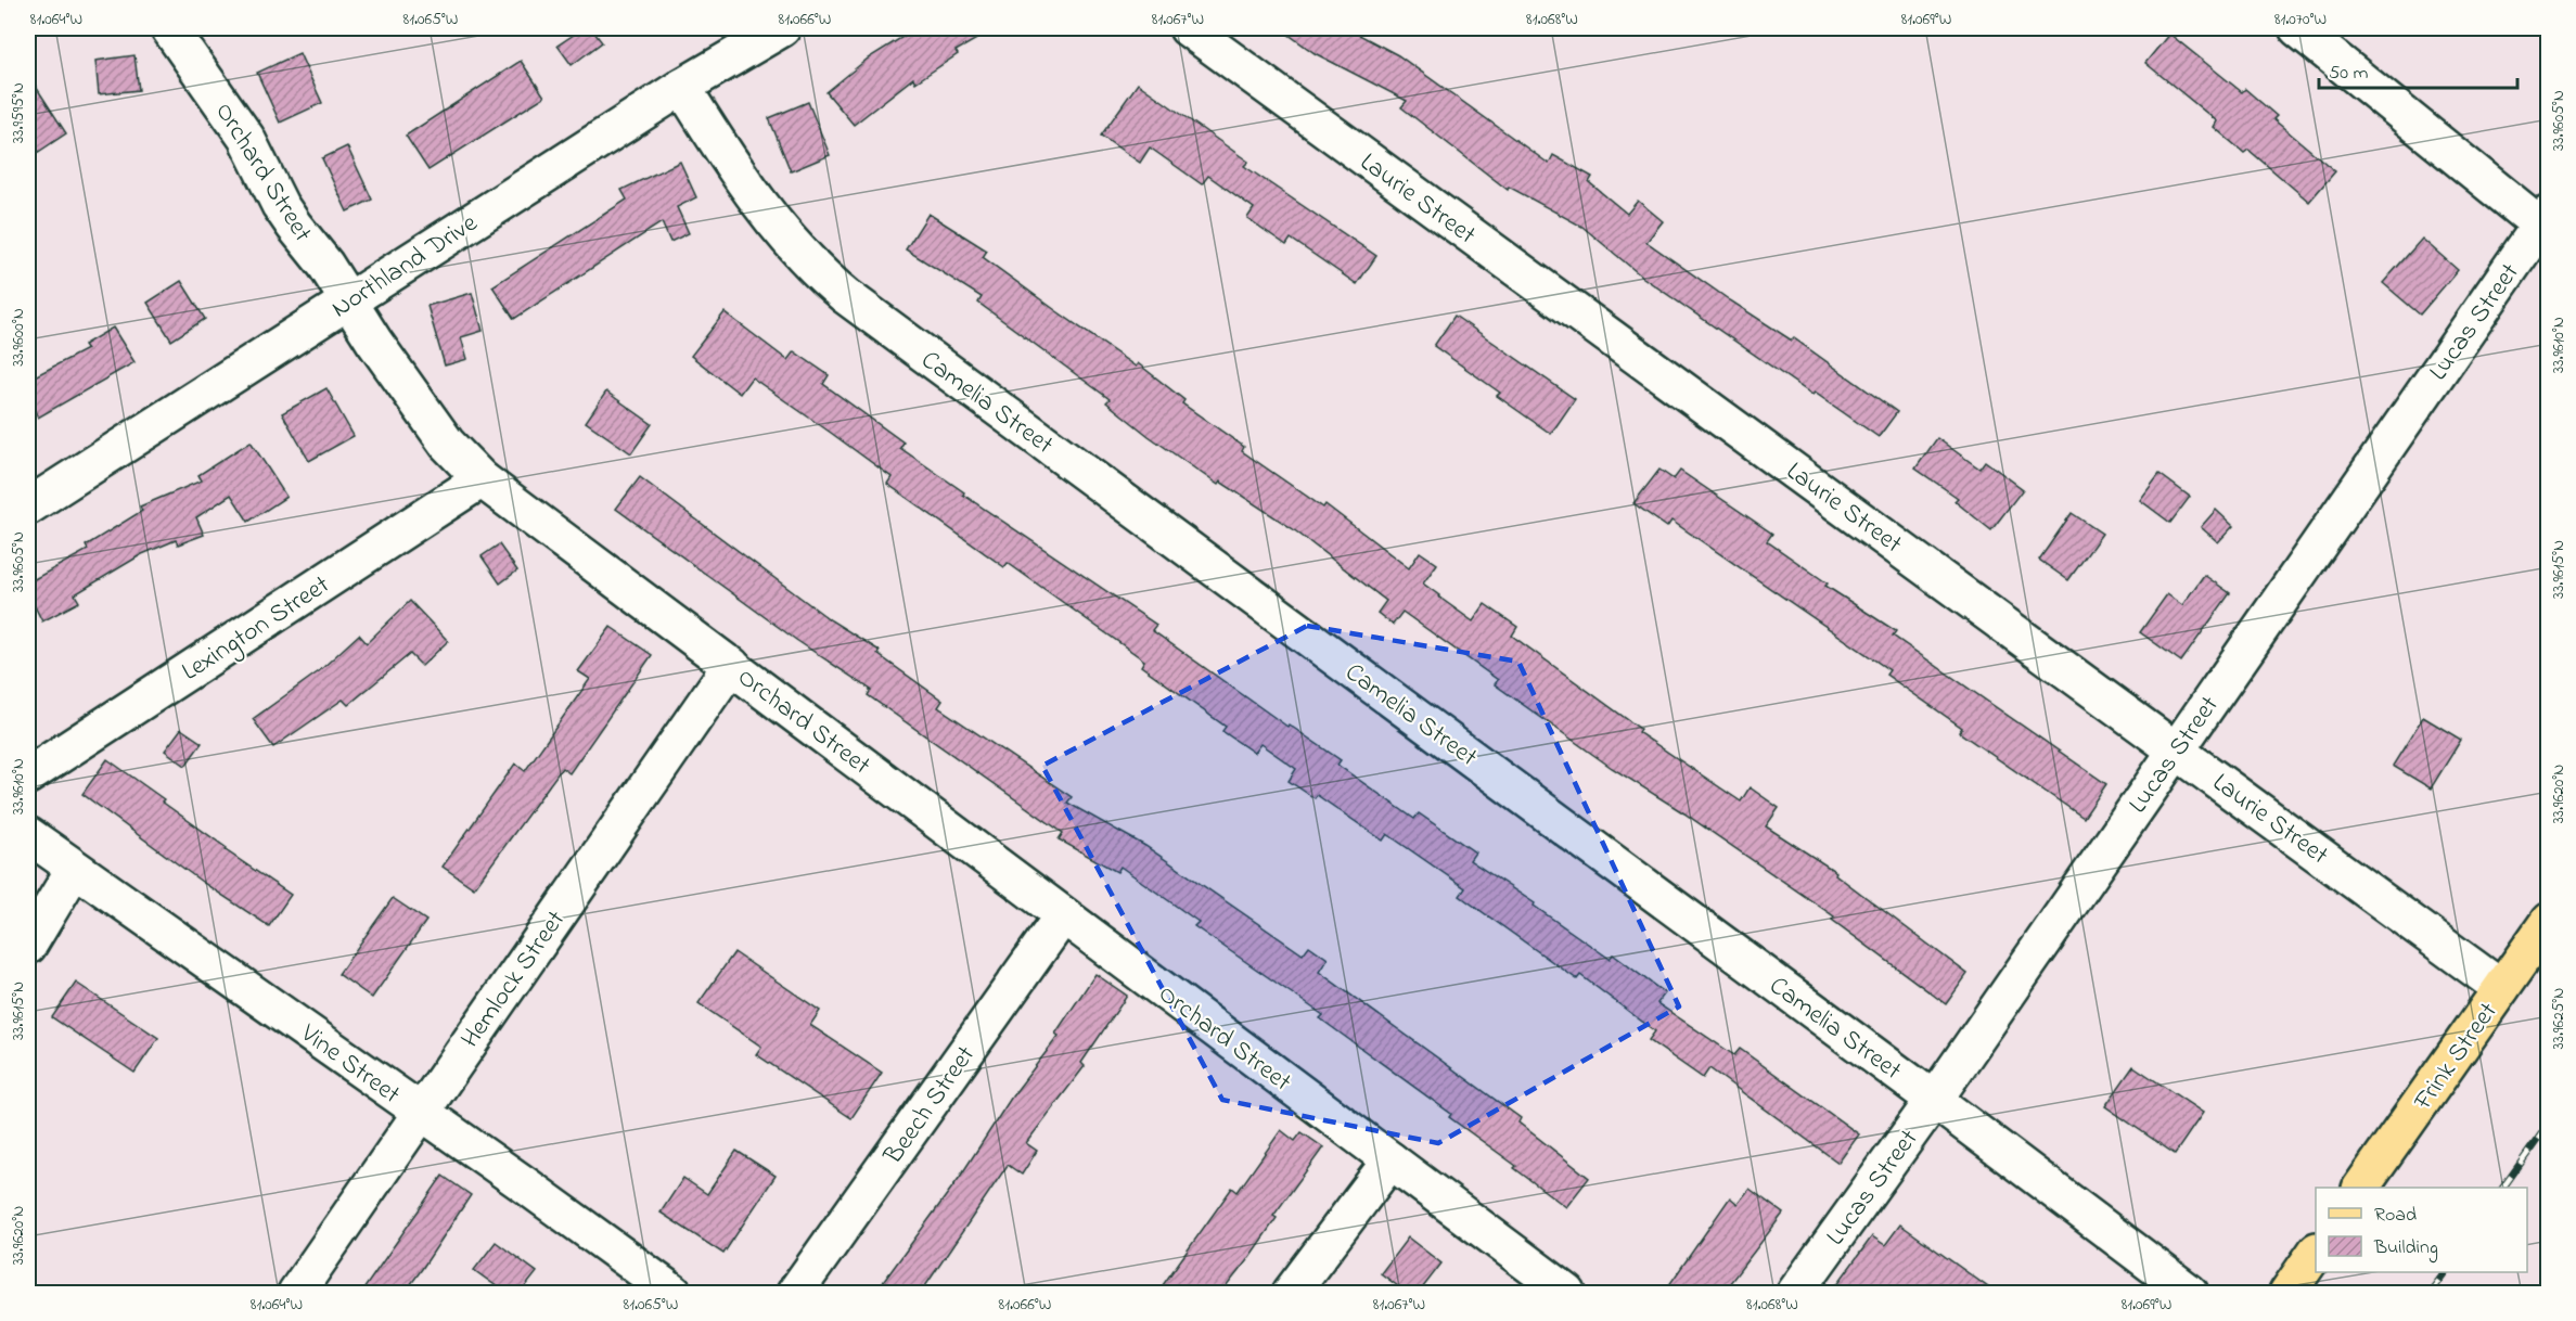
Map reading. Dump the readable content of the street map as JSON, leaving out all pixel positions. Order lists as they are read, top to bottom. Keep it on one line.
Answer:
{"streets":{"main road":["Frink Street"],"street":["Orchard Street","Laurie Street","Northland Drive","Lucas Street","Camelia Street","Lexington Street","Hemlock Street","Vine Street","Beech Street"]},"crossings":[["Orchard Street","Northland Drive"],["Orchard Street","Lexington Street"],["Orchard Street","Hemlock Street"],["Orchard Street","Beech Street"],["Laurie Street","Lucas Street"],["Laurie Street","Frink Street"],["Northland Drive","Camelia Street"],["Lucas Street","Camelia Street"],["Hemlock Street","Vine Street"]],"legend":["Road","Building"],"scale_bar":"50 m","coordinates":["81.064°W","81.065°W","81.066°W","81.067°W","81.068°W","81.069°W","81.070°W","33.9595°N","33.9605°N","33.9600°N","33.9610°N","33.9615°N","33.9620°N","33.9625°N"]}
